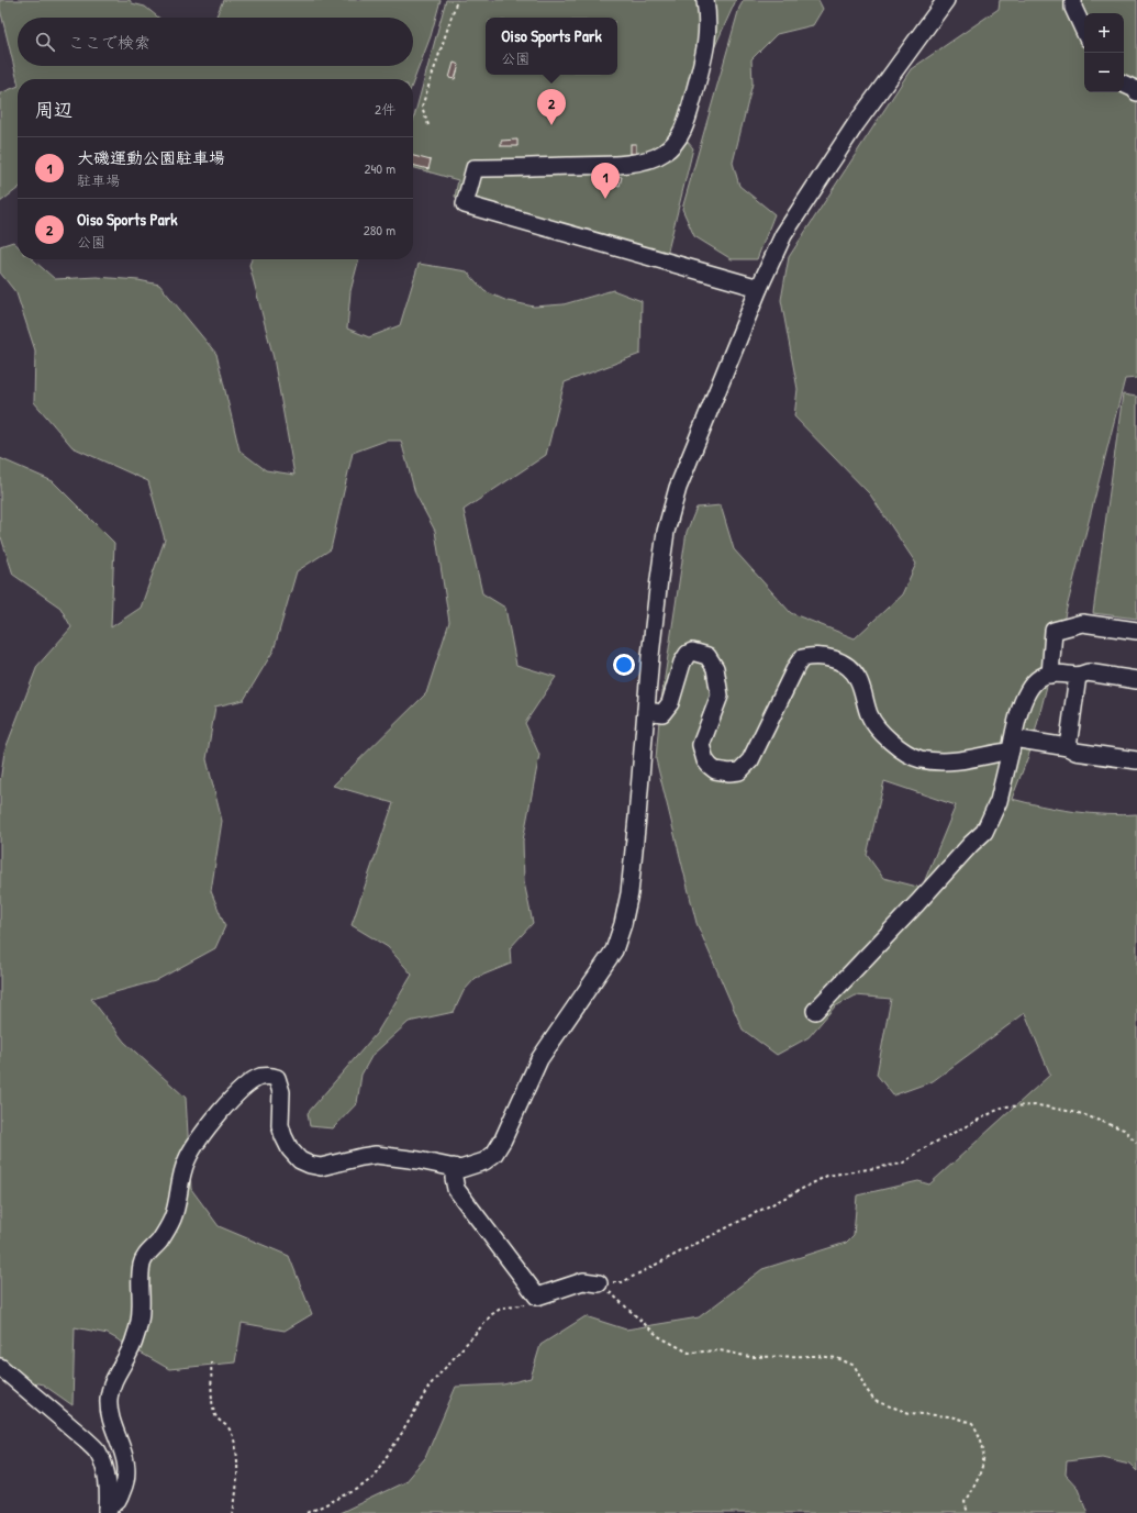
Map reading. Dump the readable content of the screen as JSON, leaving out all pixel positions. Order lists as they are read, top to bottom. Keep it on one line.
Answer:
{"page":{"map_buttons":["+","−"],"popup":["Oiso Sports Park","公園"],"search":"ここで検索","heading":["周辺","2件"],"pins":["2","1"],"list":[{"mark":"1","name":"大磯運動公園駐車場","note":"駐車場","value":"240 m"},{"mark":"2","name":"Oiso Sports Park","note":"公園","value":"280 m"}]}}
